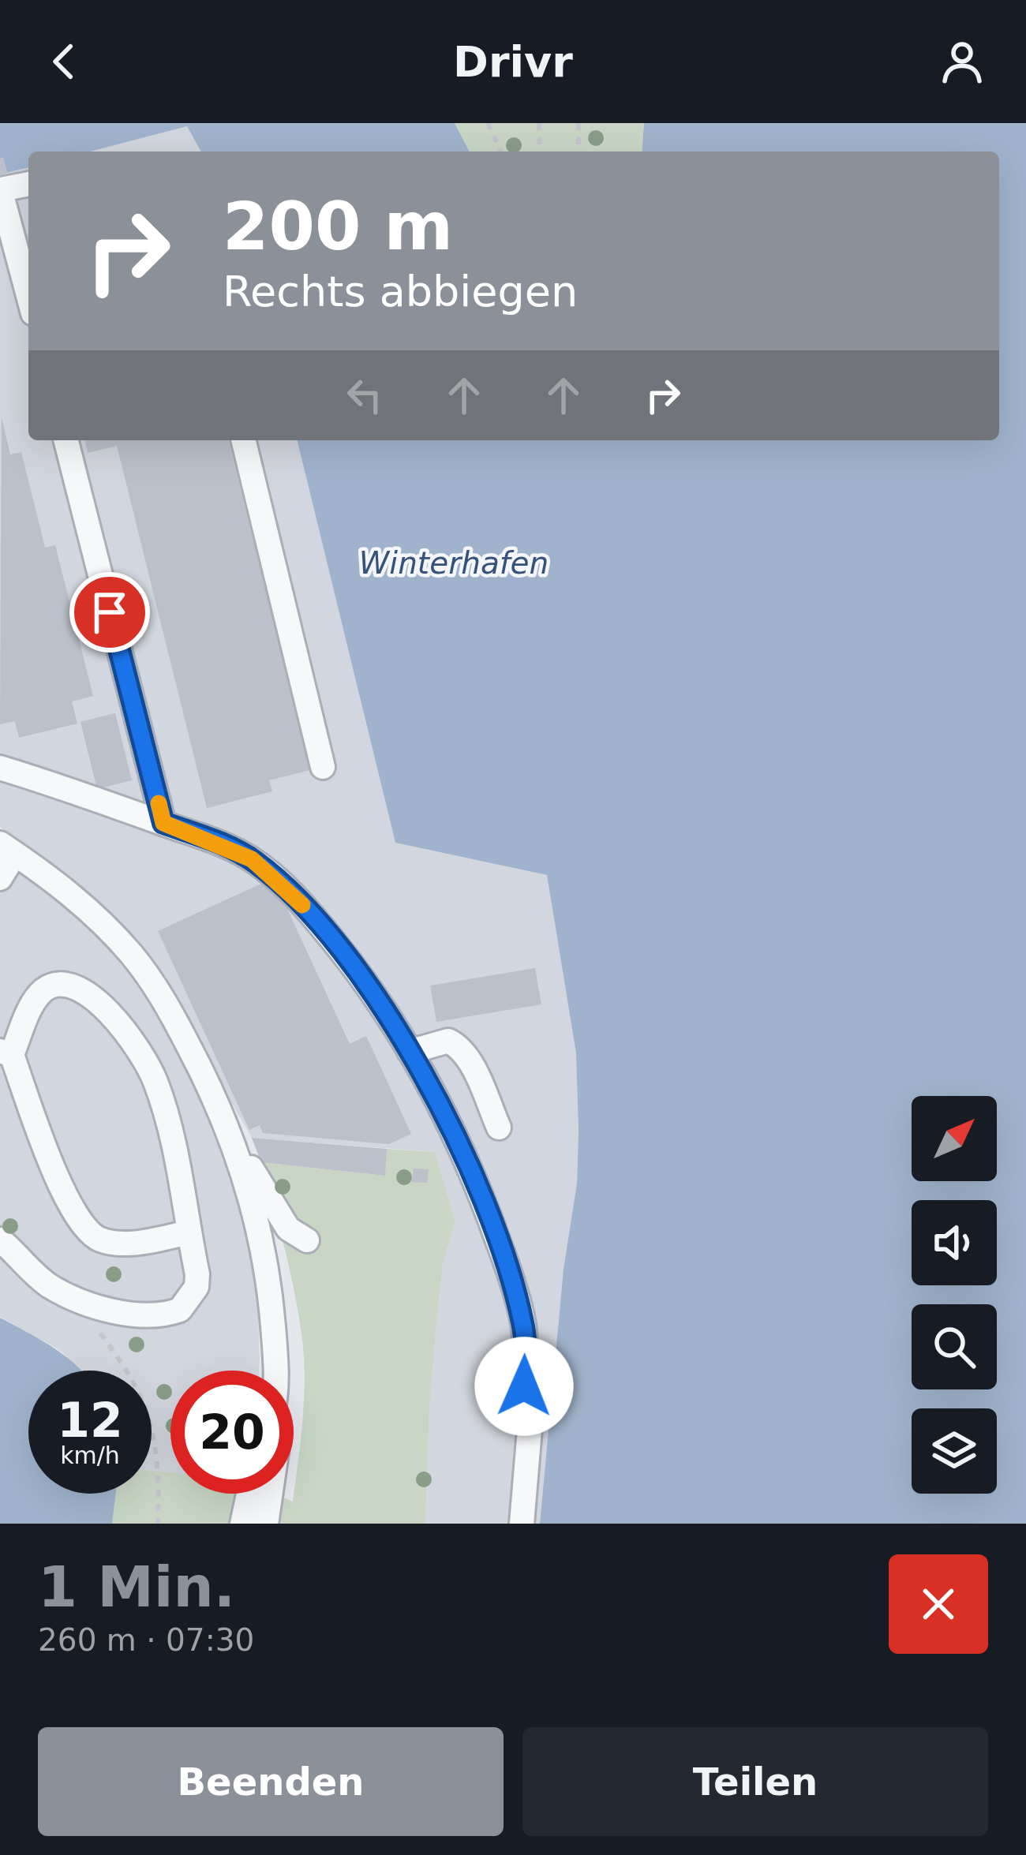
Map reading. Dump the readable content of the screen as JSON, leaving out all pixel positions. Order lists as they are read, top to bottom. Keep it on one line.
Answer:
{"water":["Winterhafen"],"north":"top right","page":{"header":"Drivr","turn":["200 m","Rechts abbiegen"],"speed":"12 km/h","limit":"20","heading":["1 Min.","260 m · 07:30"],"buttons":["Beenden","Teilen"]}}
